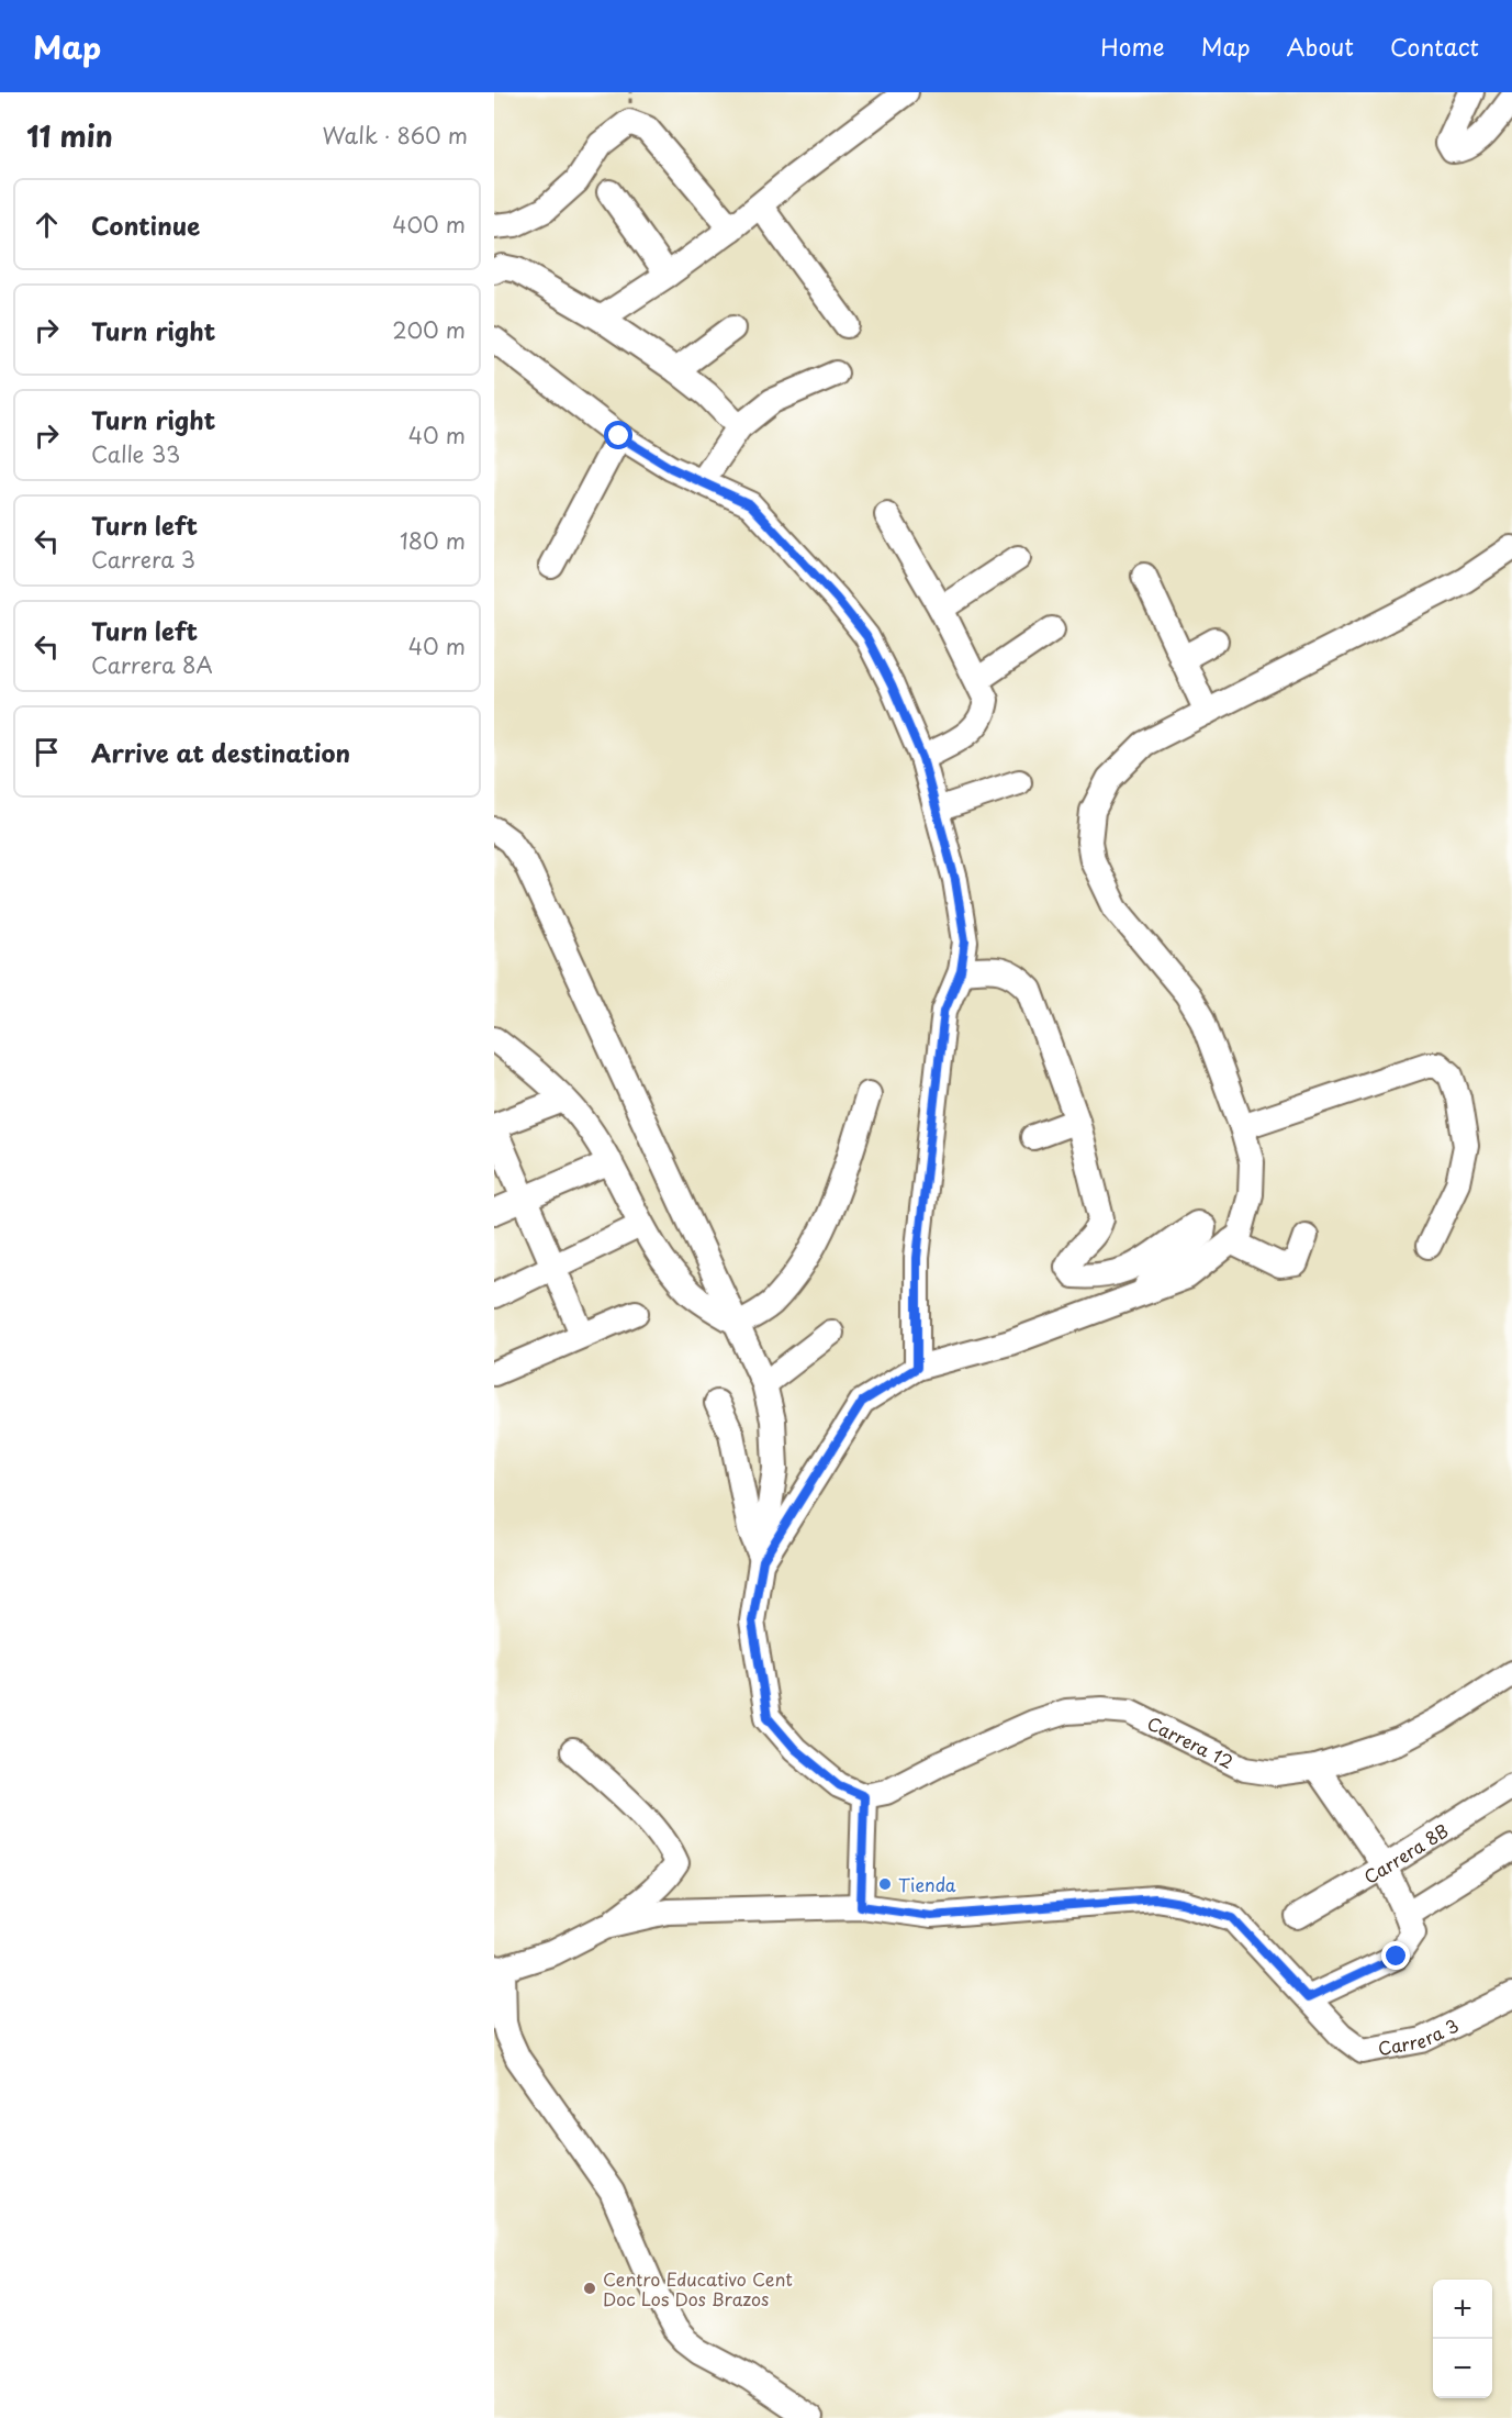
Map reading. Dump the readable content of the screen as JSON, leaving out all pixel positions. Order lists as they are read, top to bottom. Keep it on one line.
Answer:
{"streets":{"street":["Carrera 12","Carrera 8B","Carrera 3"]},"places":["Tienda","Centro Educativo Cent Doc Los Dos Brazos"],"page":{"header":"Map","nav":["Home","Map","About","Contact"],"heading":["11 min","Walk · 860 m"],"list":[["Continue","400 m"],["Turn right","200 m"],["Turn right","Calle 33","40 m"],["Turn left","Carrera 3","180 m"],["Turn left","Carrera 8A","40 m"],"Arrive at destination"],"map_buttons":["+","−"]}}
